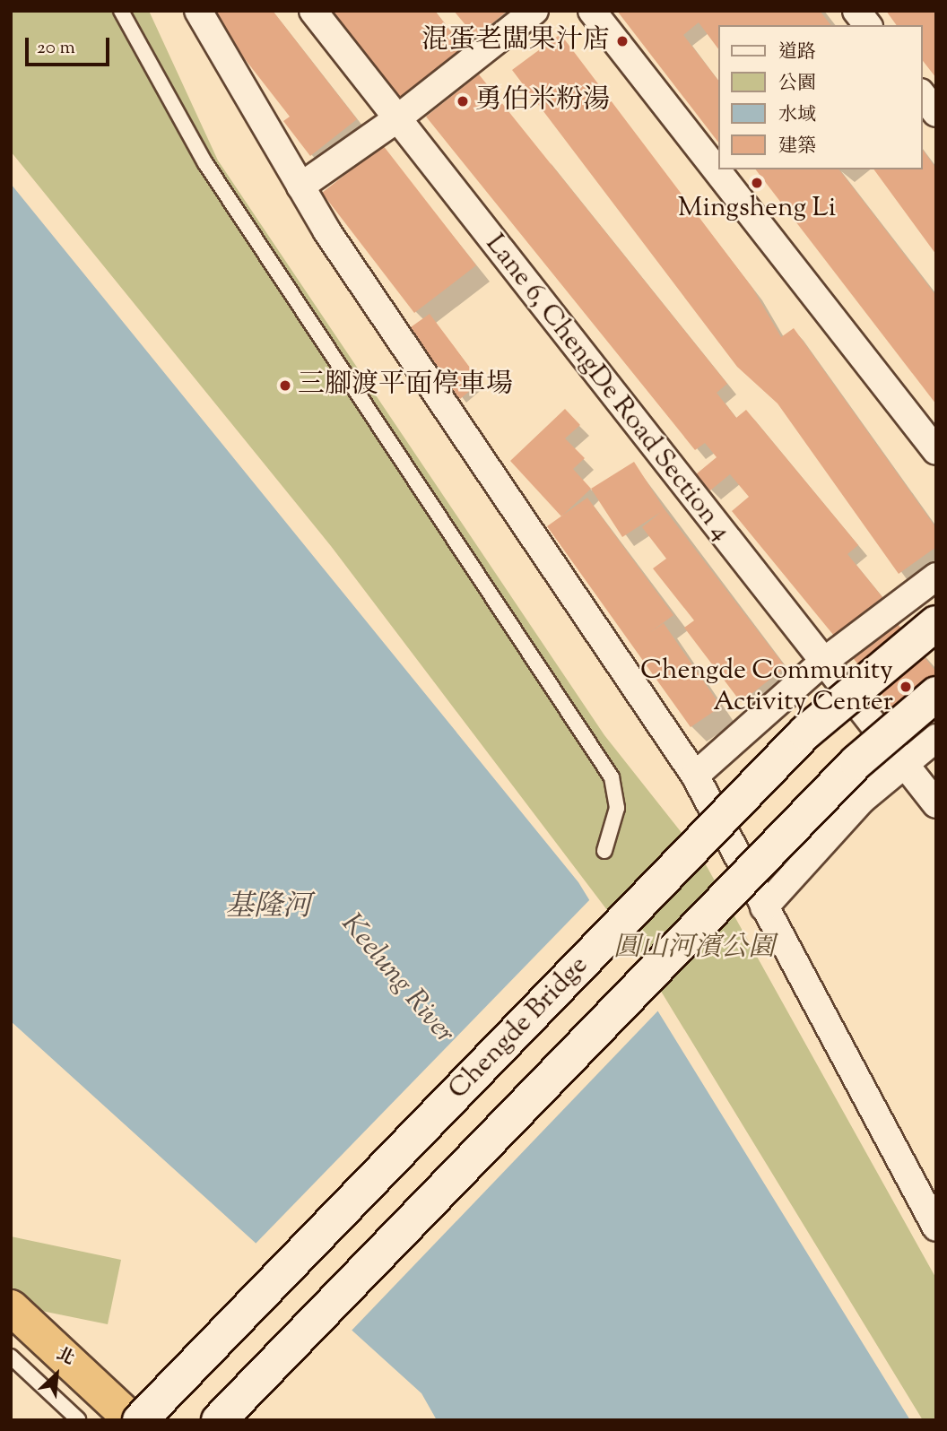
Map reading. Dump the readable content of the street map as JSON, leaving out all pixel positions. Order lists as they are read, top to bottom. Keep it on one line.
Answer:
{"streets":{"main road":["Chengde Bridge"],"street":["Lane 6, ChengDe Road Section 4"]},"water":["基隆河","Keelung River"],"parks":["圓山河濱公園"],"places":["混蛋老闆果汁店","勇伯米粉湯","Mingsheng Li","三腳渡平面停車場","Chengde Community Activity Center"],"legend":["道路","公園","水域","建築"],"scale_bar":"20 m","north":"top right"}
